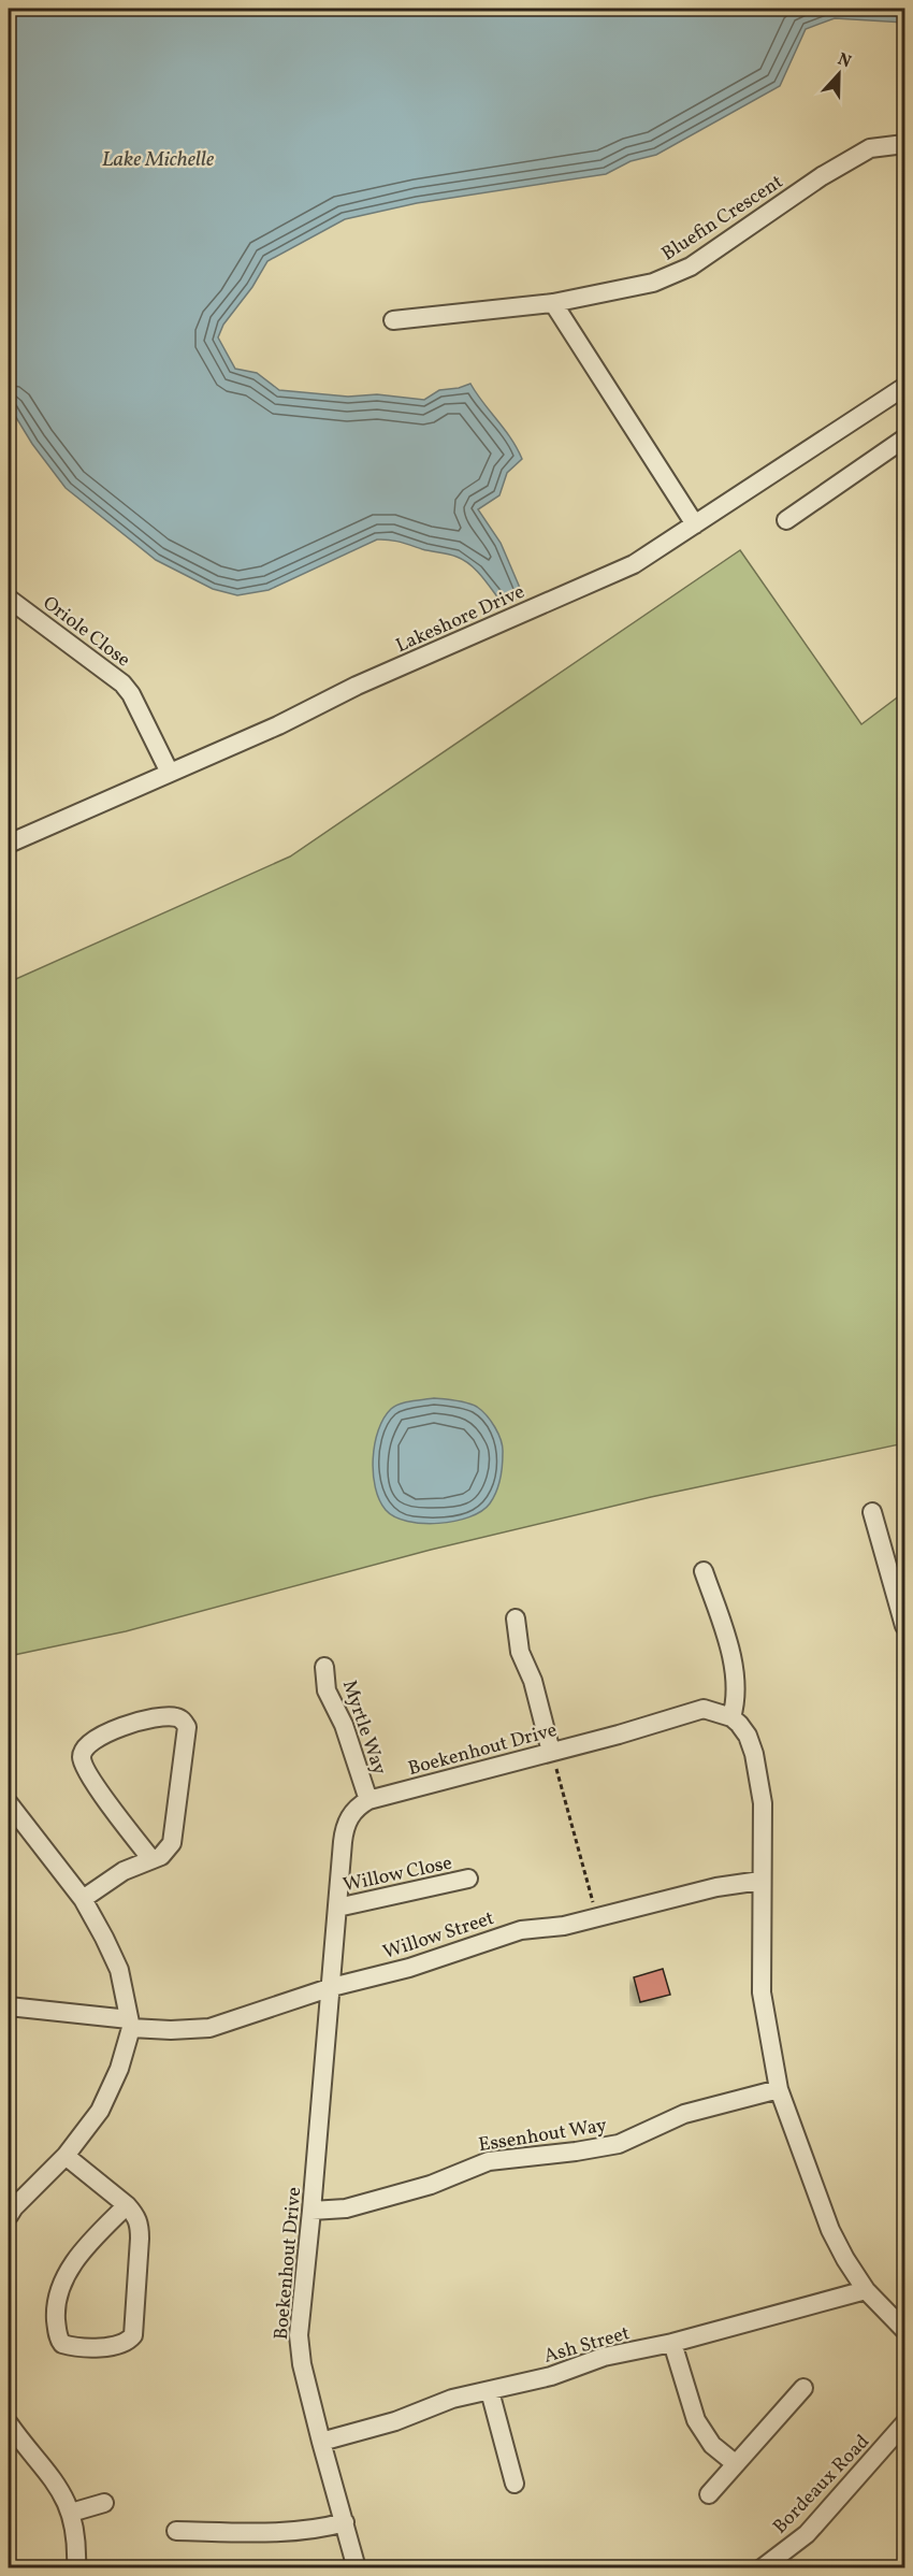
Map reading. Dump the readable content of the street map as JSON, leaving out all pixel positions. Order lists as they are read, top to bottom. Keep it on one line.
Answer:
{"streets":{"street":["Bluefin Crescent","Lakeshore Drive","Oriole Close","Myrtle Way","Boekenhout Drive","Willow Close","Willow Street","Essenhout Way","Ash Street","Bordeaux Road"]},"crossings":[["Lakeshore Drive","Oriole Close"],["Myrtle Way","Boekenhout Drive"],["Boekenhout Drive","Willow Close"],["Boekenhout Drive","Willow Street"],["Boekenhout Drive","Essenhout Way"],["Boekenhout Drive","Ash Street"]],"water":["Lake Michelle"],"north":"top"}
